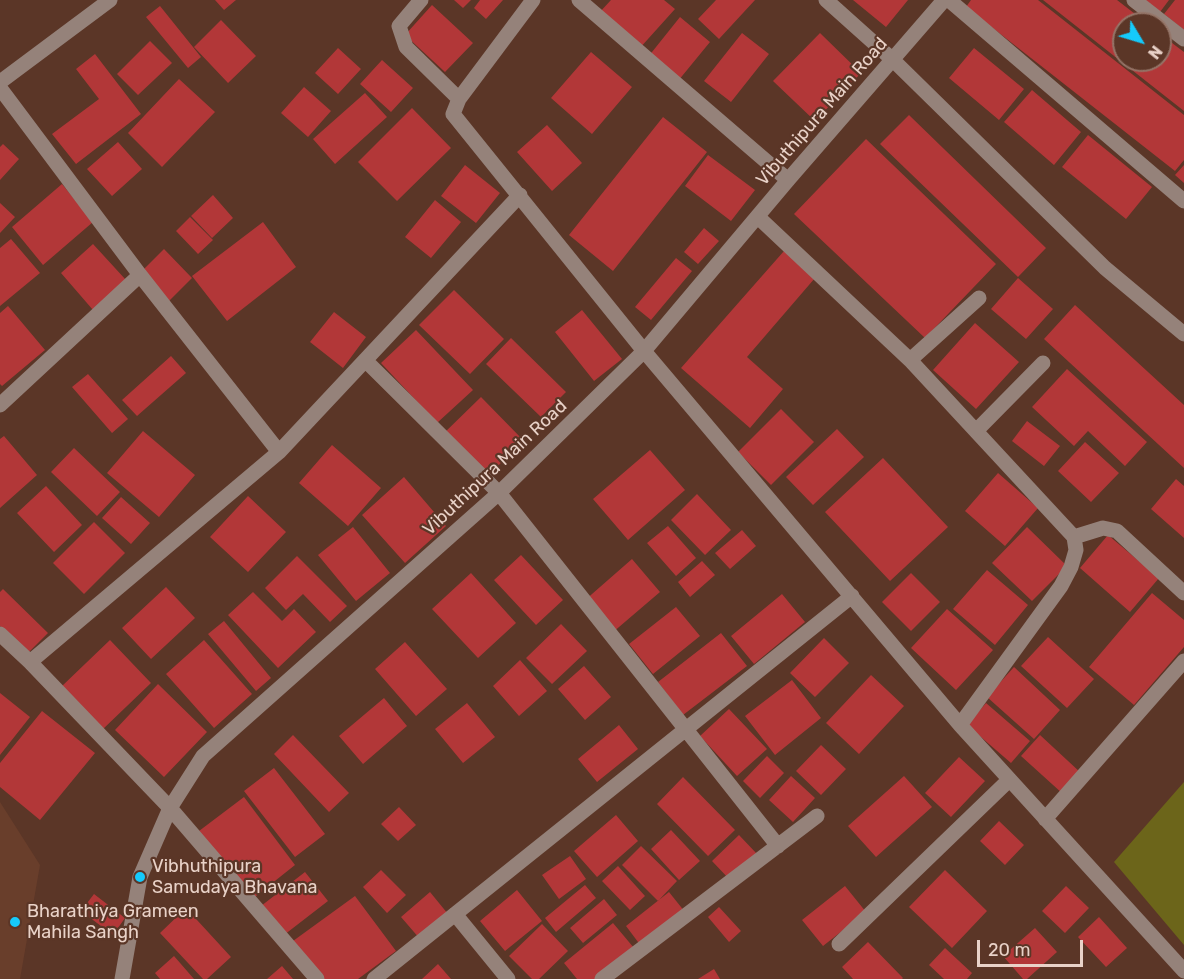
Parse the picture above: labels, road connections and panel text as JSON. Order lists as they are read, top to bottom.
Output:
{
  "streets": {
    "street": ["Vibuthipura Main Road"]
  },
  "places": ["Vibhuthipura Samudaya Bhavana", "Bharathiya Grameen Mahila Sangh"],
  "scale_bar": "20 m",
  "north": "bottom right"
}
